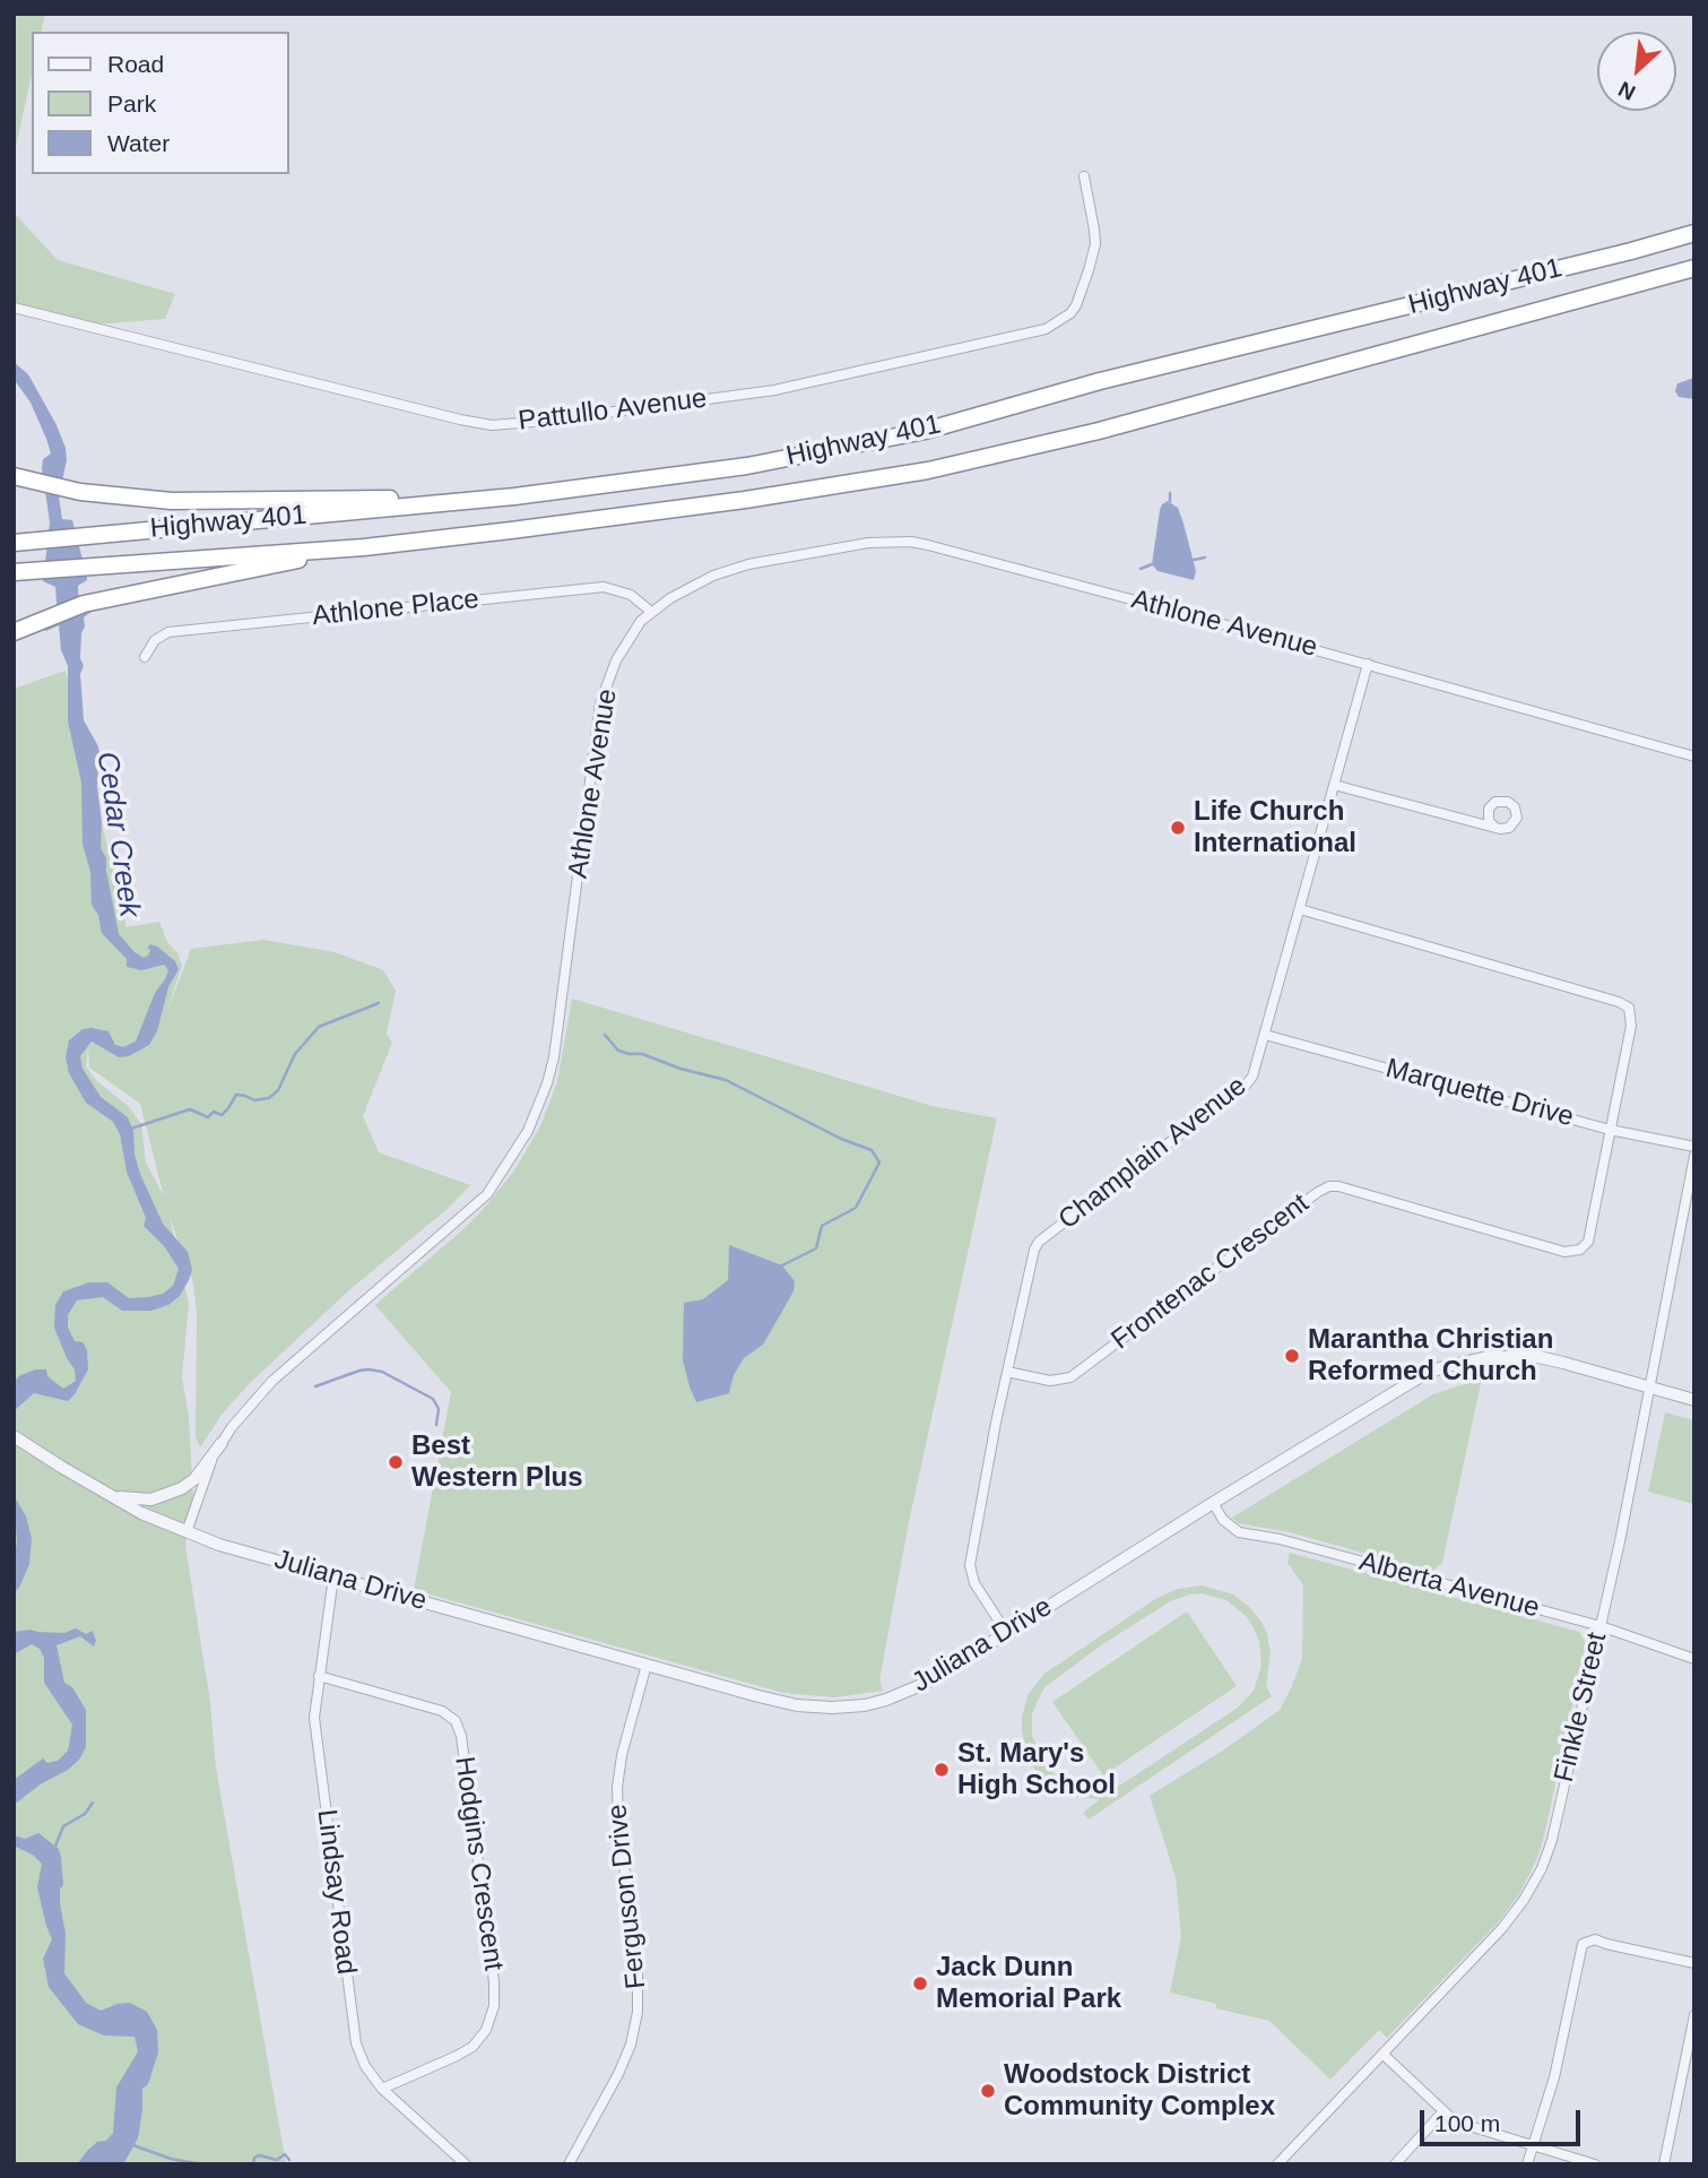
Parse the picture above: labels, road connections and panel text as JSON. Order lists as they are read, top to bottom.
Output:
{
  "streets": {
    "highway": ["Highway 401"],
    "street": [
      "Pattullo Avenue",
      "Athlone Place",
      "Athlone Avenue",
      "Marquette Drive",
      "Champlain Avenue",
      "Frontenac Crescent",
      "Juliana Drive",
      "Alberta Avenue",
      "Finkle Street",
      "Hodgins Crescent",
      "Lindsay Road",
      "Ferguson Drive"
    ]
  },
  "crossings": [
    ["Athlone Place", "Athlone Avenue"],
    ["Athlone Avenue", "Champlain Avenue"],
    ["Athlone Avenue", "Juliana Drive"],
    ["Marquette Drive", "Champlain Avenue"],
    ["Marquette Drive", "Frontenac Crescent"],
    ["Champlain Avenue", "Frontenac Crescent"],
    ["Champlain Avenue", "Juliana Drive"],
    ["Juliana Drive", "Alberta Avenue"],
    ["Juliana Drive", "Finkle Street"],
    ["Juliana Drive", "Lindsay Road"],
    ["Juliana Drive", "Ferguson Drive"],
    ["Alberta Avenue", "Finkle Street"],
    ["Hodgins Crescent", "Lindsay Road"]
  ],
  "water": ["Cedar Creek"],
  "places": [
    "Life Church International",
    "Marantha Christian Reformed Church",
    "Best Western Plus",
    "St. Mary's High School",
    "Jack Dunn Memorial Park",
    "Woodstock District Community Complex"
  ],
  "legend": ["Road", "Park", "Water"],
  "scale_bar": "100 m",
  "north": "bottom left"
}
